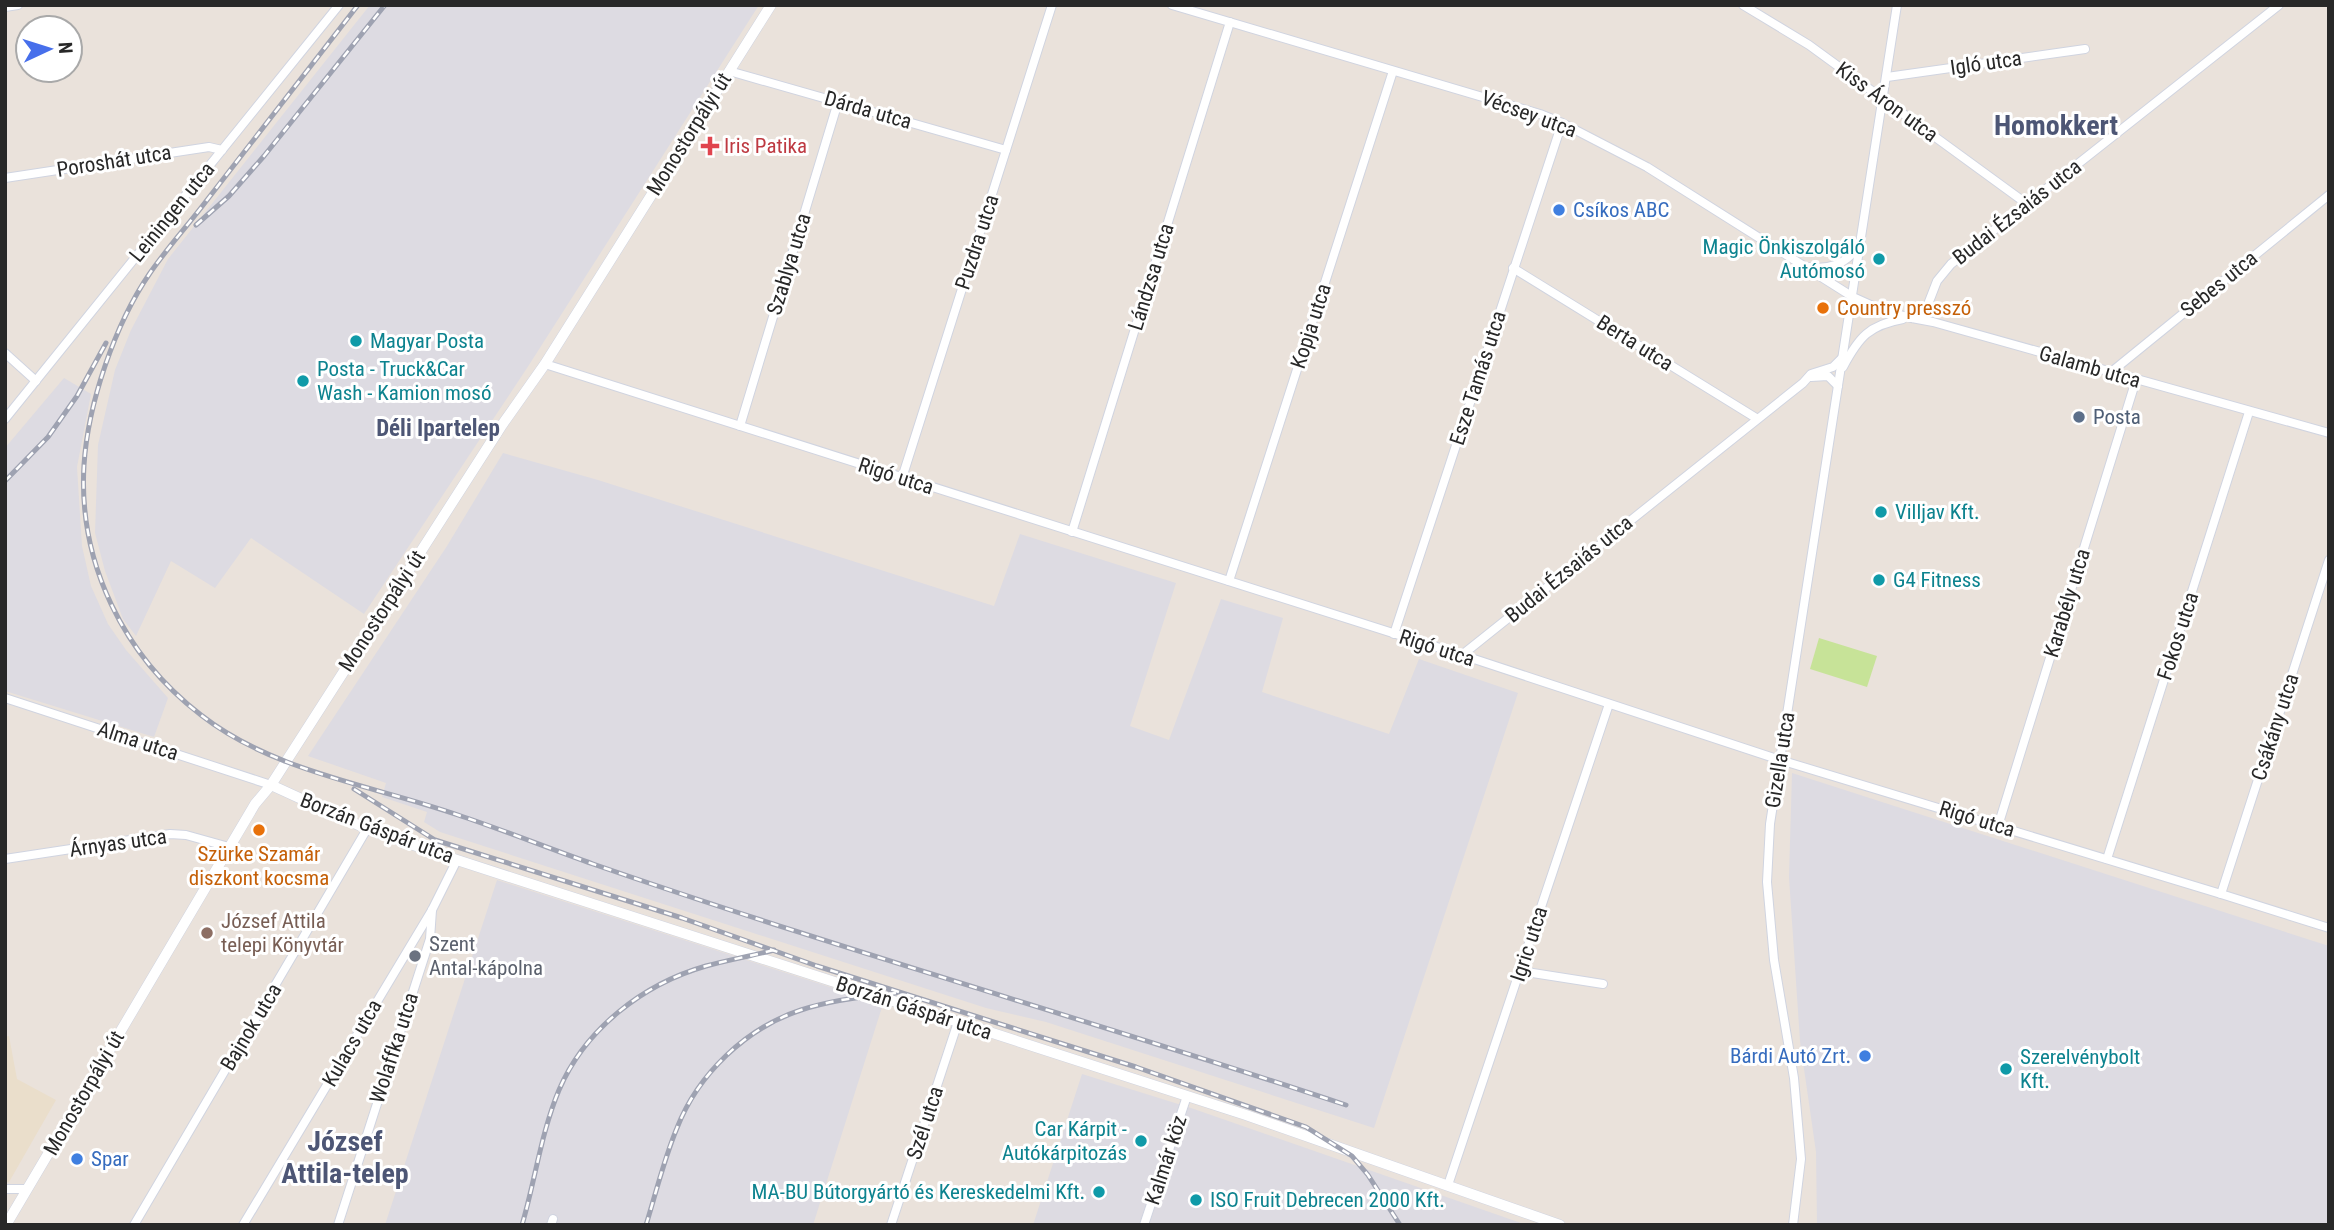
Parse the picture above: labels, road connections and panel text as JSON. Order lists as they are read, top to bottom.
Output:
{
  "streets": {
    "street": [
      "Igló utca",
      "Kiss Áron utca",
      "Dárda utca",
      "Vécsey utca",
      "Monostorpályi út",
      "Poroshát utca",
      "Leiningen utca",
      "Budai Ézsaiás utca",
      "Puzdra utca",
      "Szablya utca",
      "Lándzsa utca",
      "Sebes utca",
      "Kopja utca",
      "Berta utca",
      "Galamb utca",
      "Esze Tamás utca",
      "Rigó utca",
      "Karabély utca",
      "Fokos utca",
      "Csákány utca",
      "Alma utca",
      "Gizella utca",
      "Borzán Gáspár utca",
      "Árnyas utca",
      "Igric utca",
      "Bajnok utca",
      "Kulacs utca",
      "Wolaffka utca",
      "Szél utca",
      "Kalmár köz"
    ]
  },
  "crossings": [
    ["Igló utca", "Gizella utca"],
    ["Kiss Áron utca", "Budai Ézsaiás utca"],
    ["Kiss Áron utca", "Gizella utca"],
    ["Dárda utca", "Monostorpályi út"],
    ["Dárda utca", "Puzdra utca"],
    ["Dárda utca", "Szablya utca"],
    ["Vécsey utca", "Lándzsa utca"],
    ["Vécsey utca", "Kopja utca"],
    ["Vécsey utca", "Galamb utca"],
    ["Vécsey utca", "Esze Tamás utca"],
    ["Vécsey utca", "Gizella utca"],
    ["Monostorpályi út", "Rigó utca"],
    ["Monostorpályi út", "Alma utca"],
    ["Monostorpályi út", "Borzán Gáspár utca"],
    ["Monostorpályi út", "Árnyas utca"],
    ["Poroshát utca", "Leiningen utca"],
    ["Budai Ézsaiás utca", "Berta utca"],
    ["Budai Ézsaiás utca", "Galamb utca"],
    ["Budai Ézsaiás utca", "Rigó utca"],
    ["Budai Ézsaiás utca", "Gizella utca"],
    ["Puzdra utca", "Rigó utca"],
    ["Szablya utca", "Rigó utca"],
    ["Lándzsa utca", "Rigó utca"],
    ["Sebes utca", "Galamb utca"],
    ["Kopja utca", "Rigó utca"],
    ["Berta utca", "Esze Tamás utca"],
    ["Galamb utca", "Karabély utca"],
    ["Galamb utca", "Fokos utca"],
    ["Galamb utca", "Gizella utca"],
    ["Esze Tamás utca", "Rigó utca"],
    ["Rigó utca", "Karabély utca"],
    ["Rigó utca", "Fokos utca"],
    ["Rigó utca", "Csákány utca"],
    ["Rigó utca", "Gizella utca"],
    ["Rigó utca", "Igric utca"],
    ["Alma utca", "Borzán Gáspár utca"],
    ["Borzán Gáspár utca", "Igric utca"],
    ["Borzán Gáspár utca", "Bajnok utca"],
    ["Borzán Gáspár utca", "Kulacs utca"],
    ["Borzán Gáspár utca", "Szél utca"],
    ["Borzán Gáspár utca", "Kalmár köz"],
    ["Kulacs utca", "Wolaffka utca"]
  ],
  "districts": ["Homokkert", "Déli Ipartelep", "József Attila-telep"],
  "places": {
    "health": ["Iris Patika"],
    "other": [
      "Csíkos ABC",
      "Magic Önkiszolgáló Autómosó",
      "Country presszó",
      "Magyar Posta",
      "Posta - Truck&Car Wash - Kamion mosó",
      "Posta",
      "Villjav Kft.",
      "G4 Fitness",
      "Szürke Szamár diszkont kocsma",
      "József Attila telepi Könyvtár",
      "Szent Antal-kápolna",
      "Bárdi Autó Zrt.",
      "Szerelvénybolt Kft.",
      "Car Kárpit - Autókárpitozás",
      "Spar",
      "MA-BU Bútorgyártó és Kereskedelmi Kft.",
      "ISO Fruit Debrecen 2000 Kft."
    ]
  },
  "north": "right"
}
